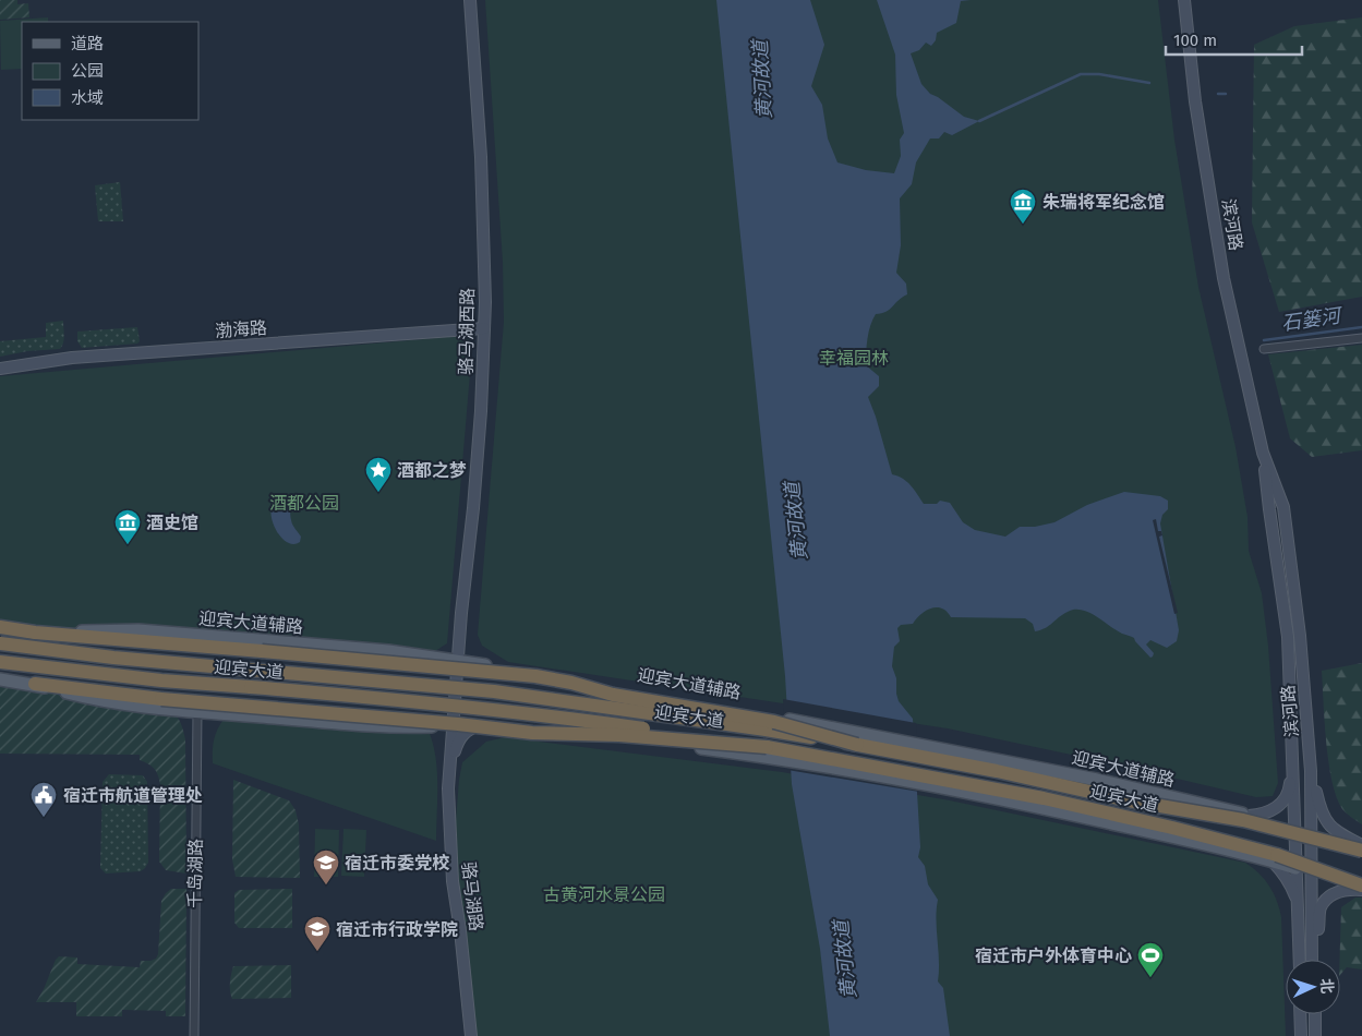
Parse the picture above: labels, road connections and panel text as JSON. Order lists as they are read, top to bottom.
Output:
{
  "streets": {
    "highway": ["迎宾大道"],
    "main road": [
      "滨河路",
      "渤海路",
      "骆马湖西路",
      "迎宾大道辅路",
      "骆马湖路"
    ],
    "street": ["千岛湖路"]
  },
  "crossings": [
    ["滨河路", "迎宾大道辅路"],
    ["渤海路", "骆马湖西路"],
    ["骆马湖西路", "迎宾大道辅路"],
    ["骆马湖西路", "骆马湖路"],
    ["迎宾大道辅路", "骆马湖路"]
  ],
  "water": ["黄河故道", "石篓河"],
  "parks": ["幸福园林", "酒都公园", "古黄河水景公园"],
  "places": {
    "museum": ["朱瑞将军纪念馆", "酒史馆"],
    "place": ["酒都之梦"],
    "public building": ["宿迁市航道管理处"],
    "school or university": ["宿迁市委党校", "宿迁市行政学院"],
    "sports": ["宿迁市户外体育中心"]
  },
  "legend": ["道路", "公园", "水域"],
  "scale_bar": "100 m",
  "north": "right"
}
